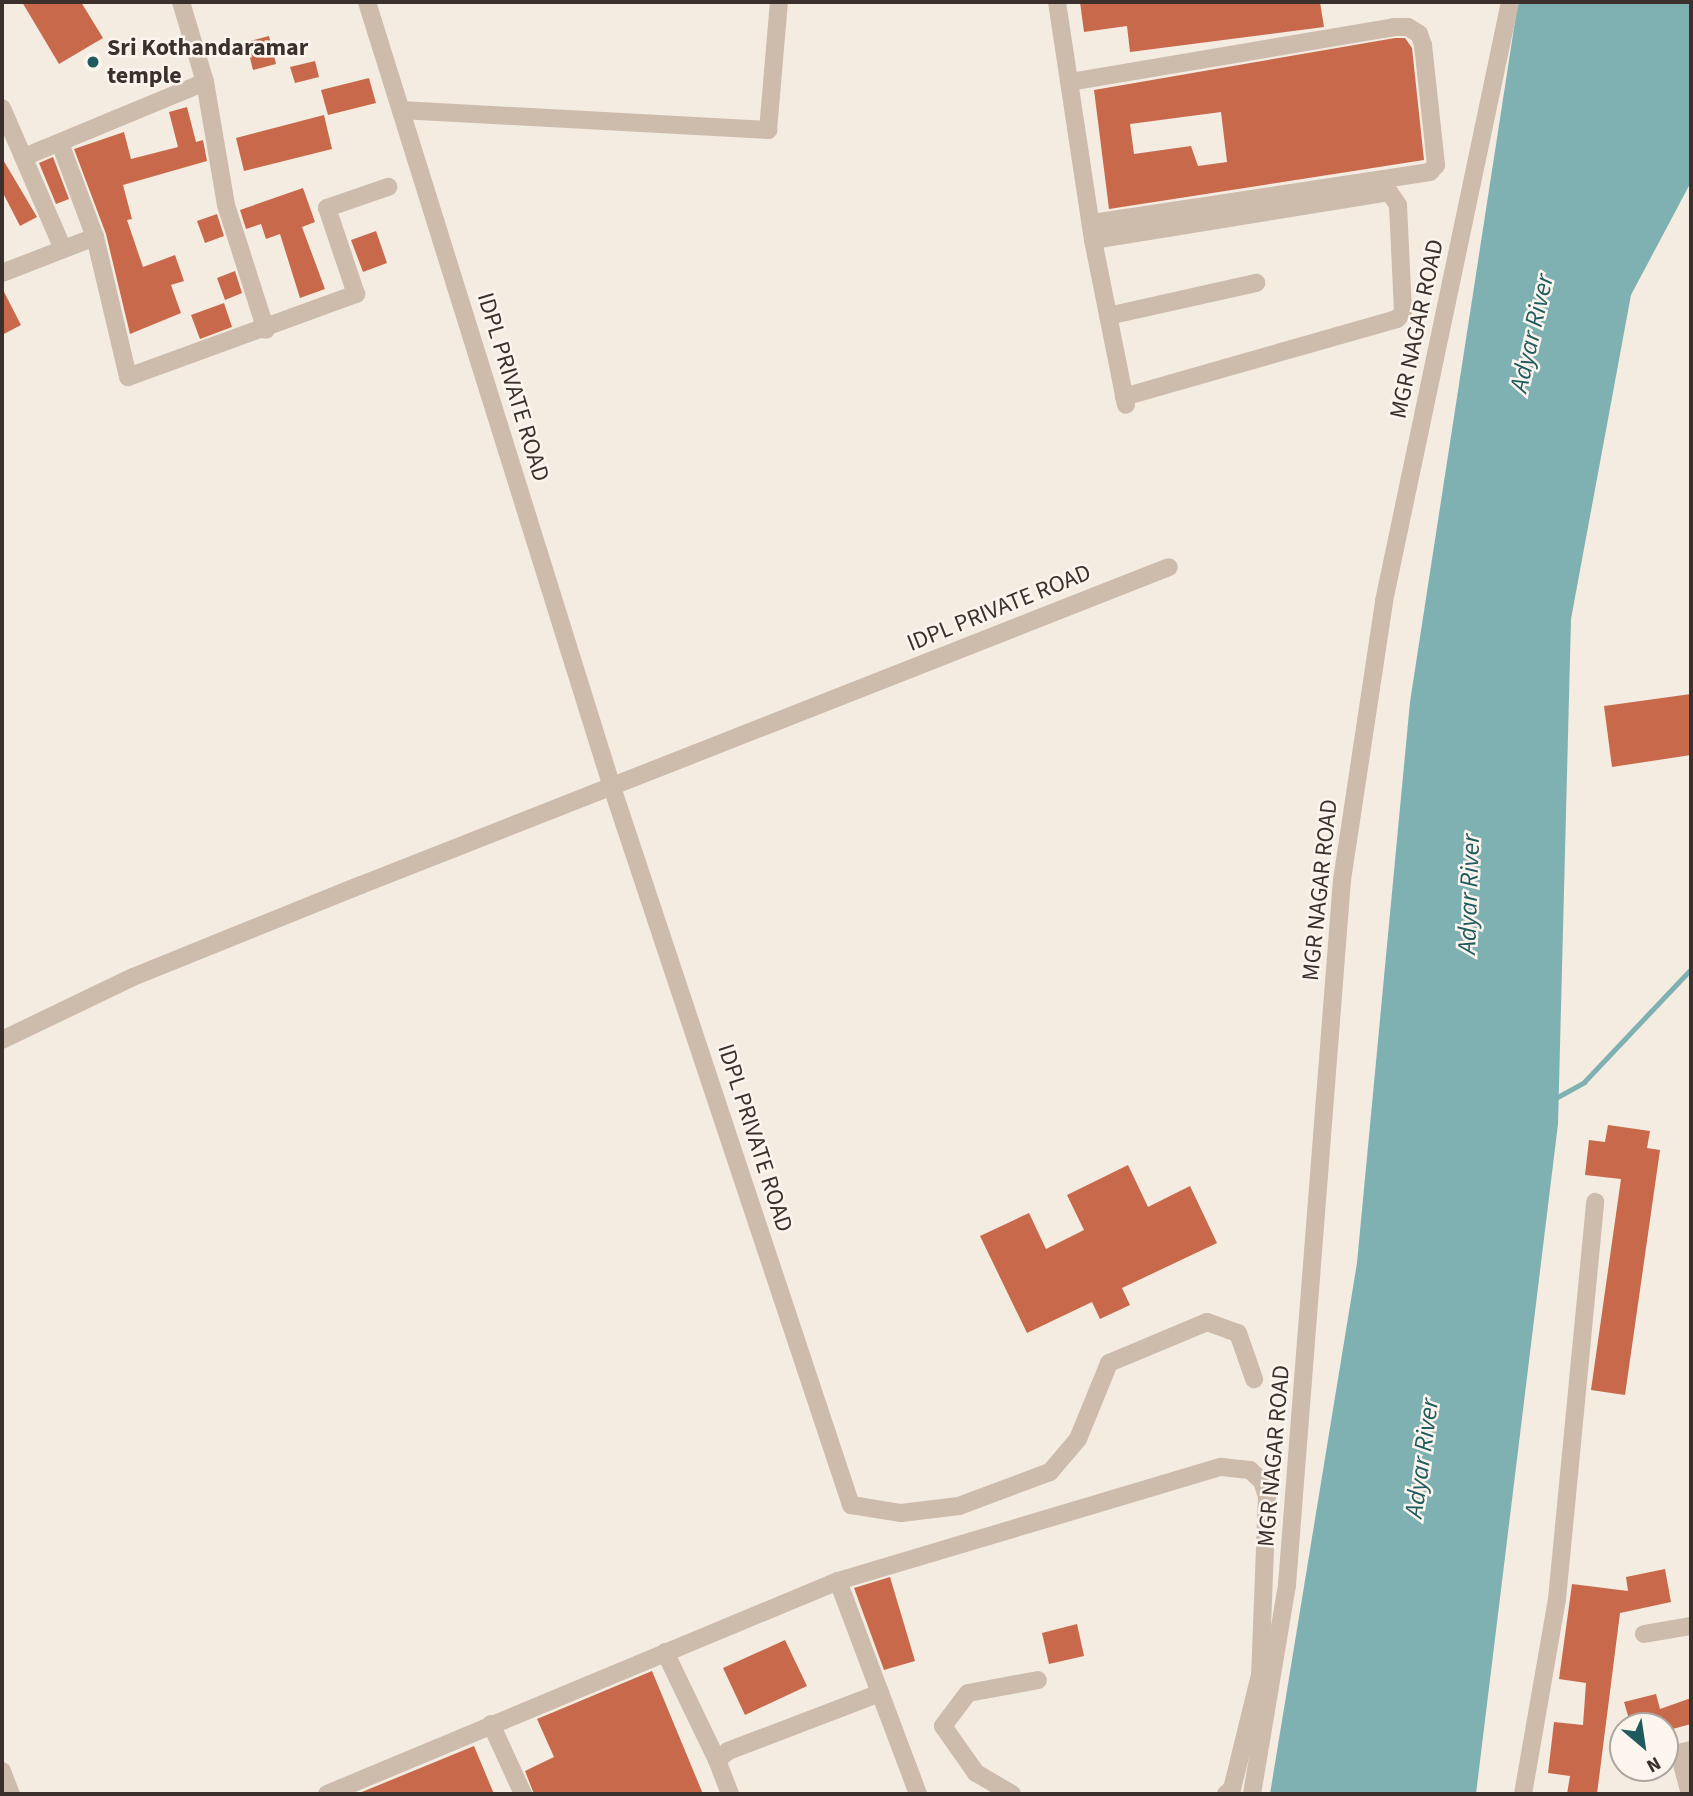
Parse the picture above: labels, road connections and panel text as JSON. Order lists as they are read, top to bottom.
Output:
{
  "streets": {
    "street": ["MGR NAGAR ROAD", "IDPL PRIVATE ROAD"]
  },
  "water": ["Adyar River"],
  "places": ["Sri Kothandaramar temple"],
  "north": "bottom right"
}
